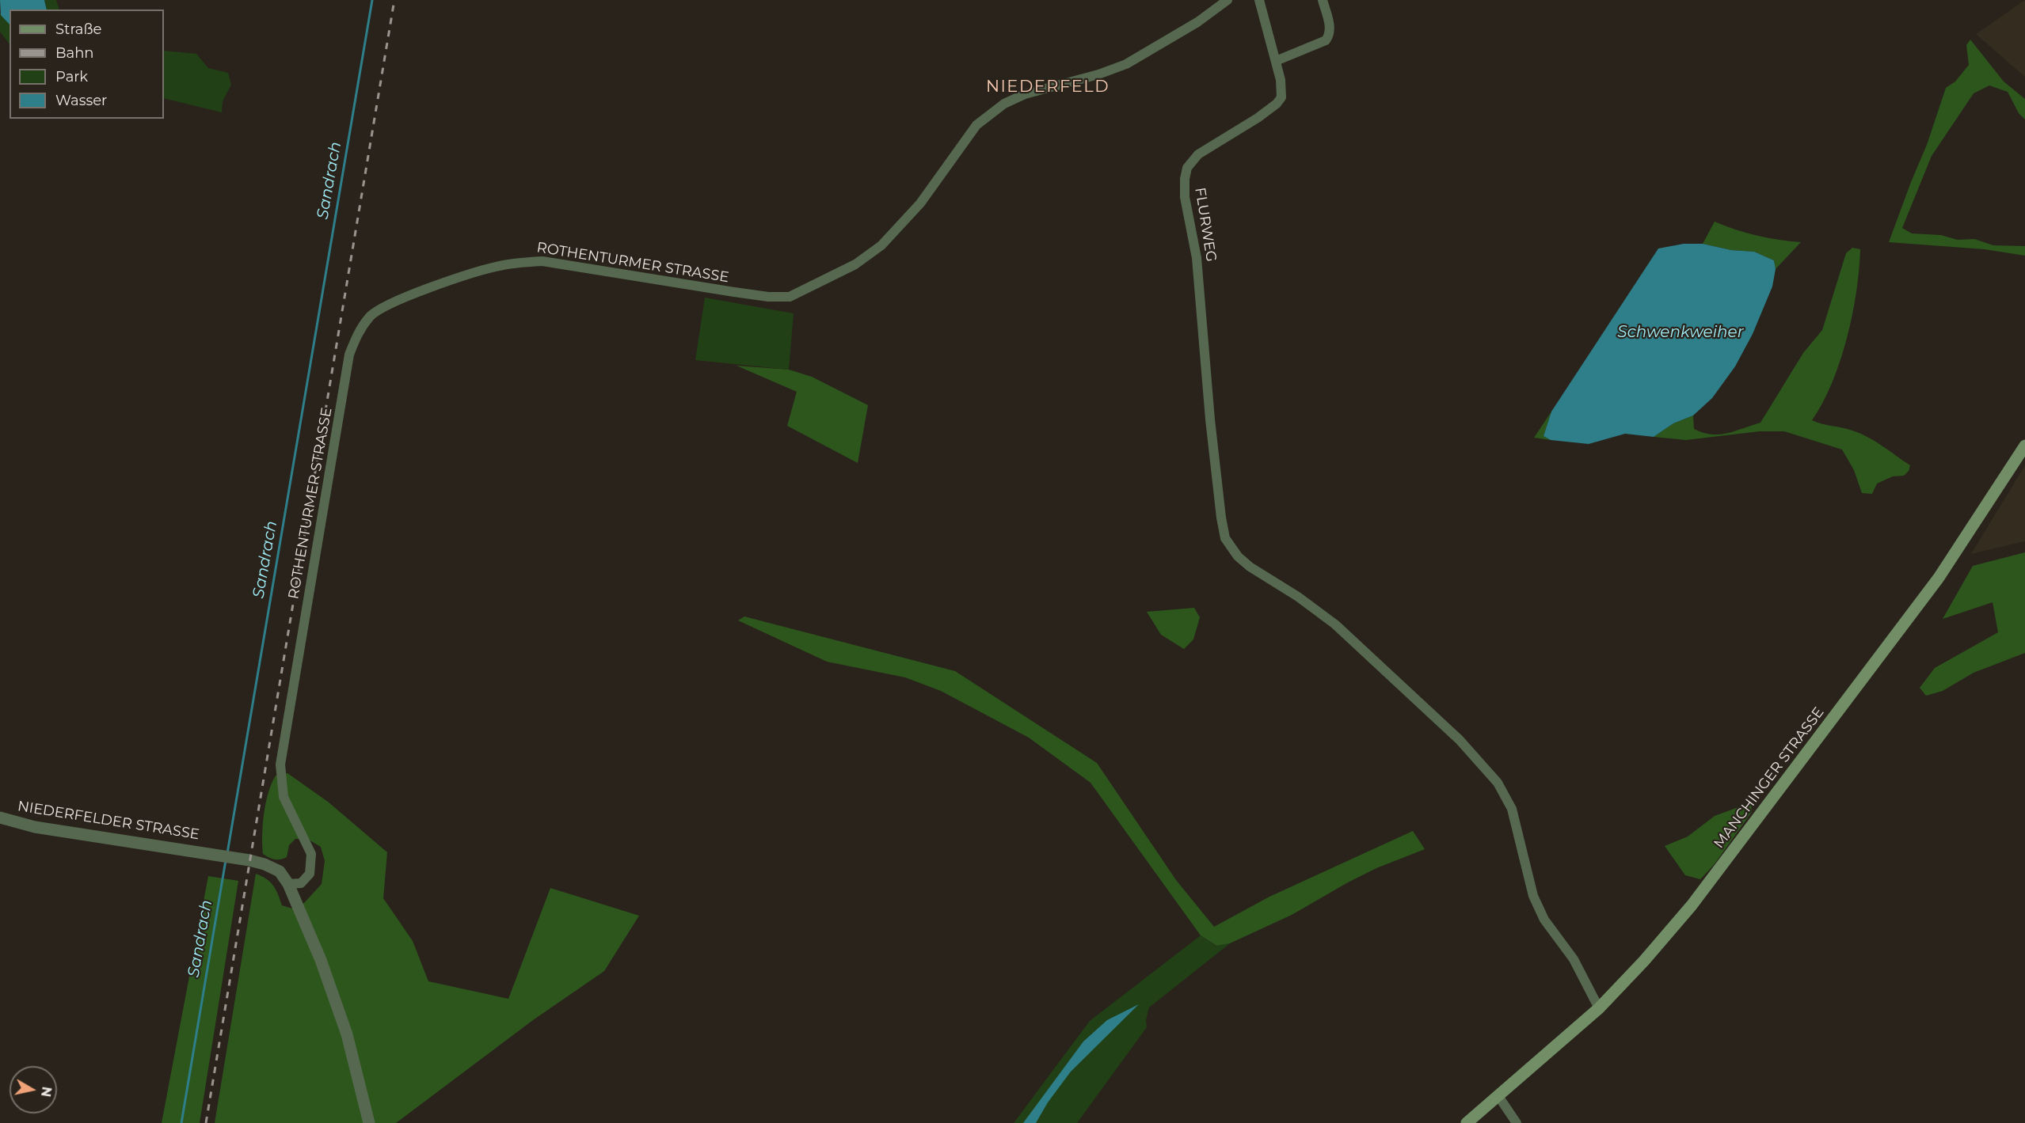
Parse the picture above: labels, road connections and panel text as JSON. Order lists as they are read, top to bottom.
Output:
{
  "streets": {
    "main road": ["MANCHINGER STRASSE"],
    "street": ["FLURWEG", "ROTHENTURMER STRASSE", "NIEDERFELDER STRASSE"]
  },
  "crossings": [
    ["FLURWEG", "MANCHINGER STRASSE"],
    ["ROTHENTURMER STRASSE", "NIEDERFELDER STRASSE"]
  ],
  "districts": ["NIEDERFELD"],
  "water": ["Sandrach", "Schwenkweiher"],
  "legend": [
    "Straße",
    "Bahn",
    "Park",
    "Wasser"
  ],
  "north": "right"
}
